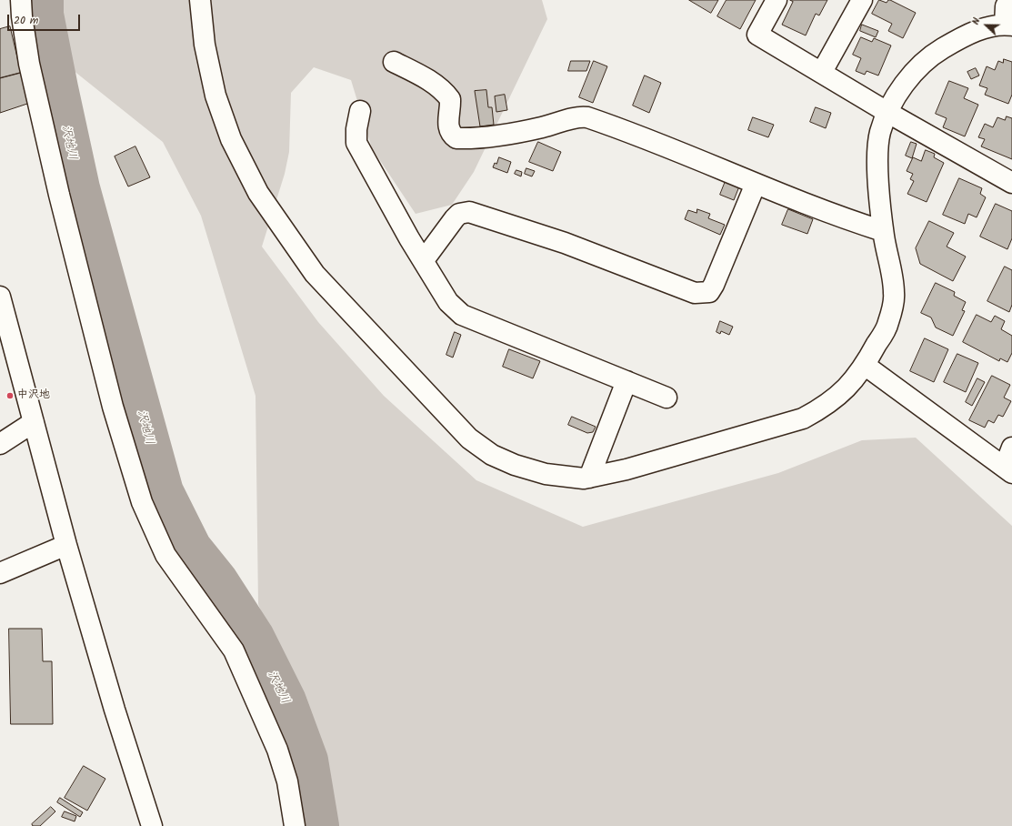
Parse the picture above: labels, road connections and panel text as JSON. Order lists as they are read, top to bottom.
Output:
{
  "water": ["沢地川"],
  "places": ["中沢地"],
  "scale_bar": "20 m",
  "north": "left"
}
